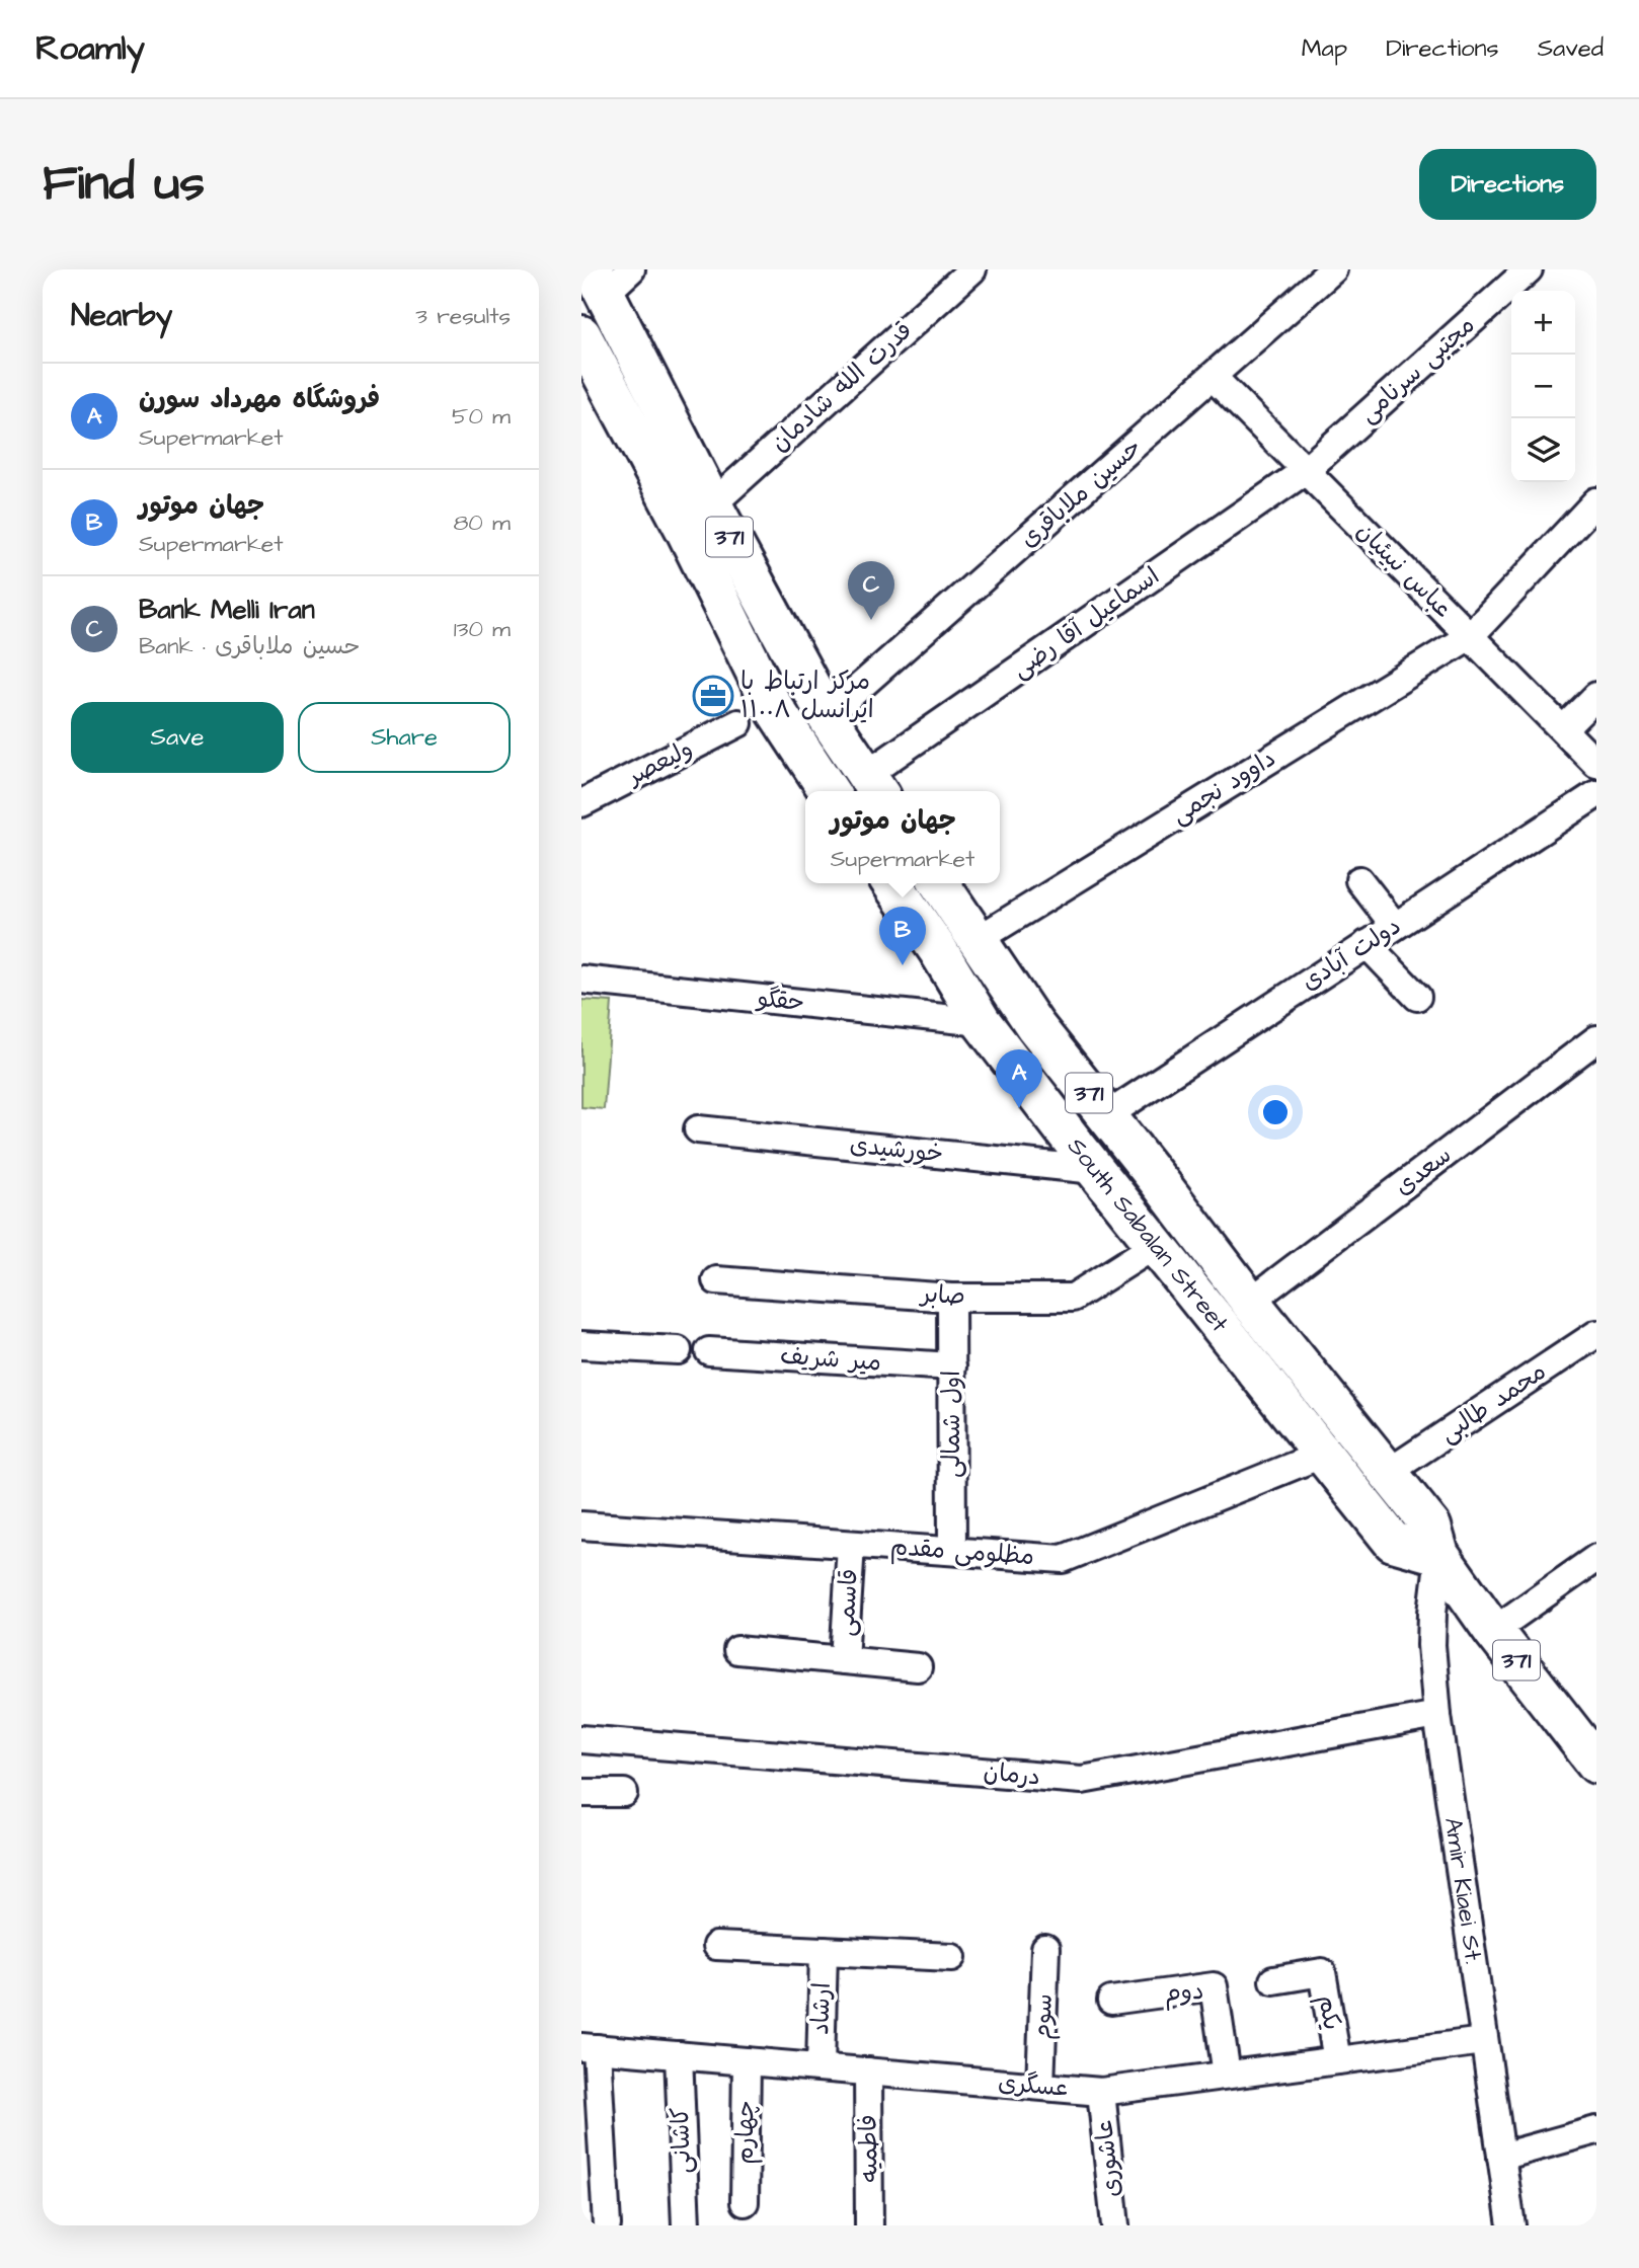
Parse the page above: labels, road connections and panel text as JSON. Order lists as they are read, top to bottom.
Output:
{
  "streets": {
    "main road": ["371", "South Sabalan Street"],
    "street": [
      "مجتبی سرنامی",
      "قدرت الله شادمان",
      "حسین ملاباقری",
      "عباس نبیئیان",
      "اسماعیل آقا رضی",
      "ولیعصر",
      "داوود نجمی",
      "دولت آبادی",
      "حقگو",
      "خورشیدی",
      "سعدی",
      "صابر",
      "میر شریف",
      "محمد طالبی",
      "اول شمالی",
      "مظلومی مقدم",
      "قاسمی",
      "درمان",
      "Amir Kiaei St.",
      "دوم",
      "ارشاد",
      "یکم",
      "سوم",
      "عسگری",
      "چهارم",
      "کاشانی",
      "فاطمیه",
      "عاشوری"
    ]
  },
  "crossings": [
    ["مجتبی سرنامی", "عباس نبیئیان"],
    ["مجتبی سرنامی", "اسماعیل آقا رضی"],
    ["قدرت الله شادمان", "371"],
    ["حسین ملاباقری", "371"],
    ["حسین ملاباقری", "عباس نبیئیان"],
    ["371", "اسماعیل آقا رضی"],
    ["عباس نبیئیان", "اسماعیل آقا رضی"],
    ["عباس نبیئیان", "داوود نجمی"],
    ["داوود نجمی", "South Sabalan Street"],
    ["دولت آبادی", "South Sabalan Street"],
    ["حقگو", "South Sabalan Street"],
    ["خورشیدی", "South Sabalan Street"],
    ["سعدی", "South Sabalan Street"],
    ["South Sabalan Street", "صابر"],
    ["South Sabalan Street", "محمد طالبی"],
    ["South Sabalan Street", "مظلومی مقدم"],
    ["South Sabalan Street", "Amir Kiaei St."],
    ["صابر", "اول شمالی"],
    ["میر شریف", "اول شمالی"],
    ["اول شمالی", "مظلومی مقدم"],
    ["مظلومی مقدم", "قاسمی"],
    ["درمان", "Amir Kiaei St."],
    ["Amir Kiaei St.", "عسگری"],
    ["دوم", "عسگری"],
    ["ارشاد", "عسگری"],
    ["یکم", "عسگری"],
    ["سوم", "عسگری"],
    ["عسگری", "چهارم"],
    ["عسگری", "کاشانی"],
    ["عسگری", "فاطمیه"],
    ["عسگری", "عاشوری"]
  ],
  "places": {
    "office": ["مرکز ارتباط با ایرانسل ۱۱۰۰۸"]
  },
  "page": {
    "header": "Roamly",
    "nav": ["Map", "Directions", "Saved"],
    "buttons": [
      "Directions",
      ["Save", "Share"]
    ],
    "title": "Find us",
    "heading": ["Nearby", "3 results"],
    "map_buttons": ["+", "−"],
    "list": [
      {
        "mark": "A",
        "name": "فروشگاه مهرداد سورن",
        "note": "Supermarket",
        "value": "50 m"
      },
      {
        "mark": "B",
        "name": "جهان موتور",
        "note": "Supermarket",
        "value": "80 m"
      },
      {
        "mark": "C",
        "name": "Bank Melli Iran",
        "note": "Bank · حسین ملاباقری",
        "value": "130 m"
      }
    ],
    "pins": ["C", "B", "A"],
    "popup": ["جهان موتور", "Supermarket"]
  }
}
